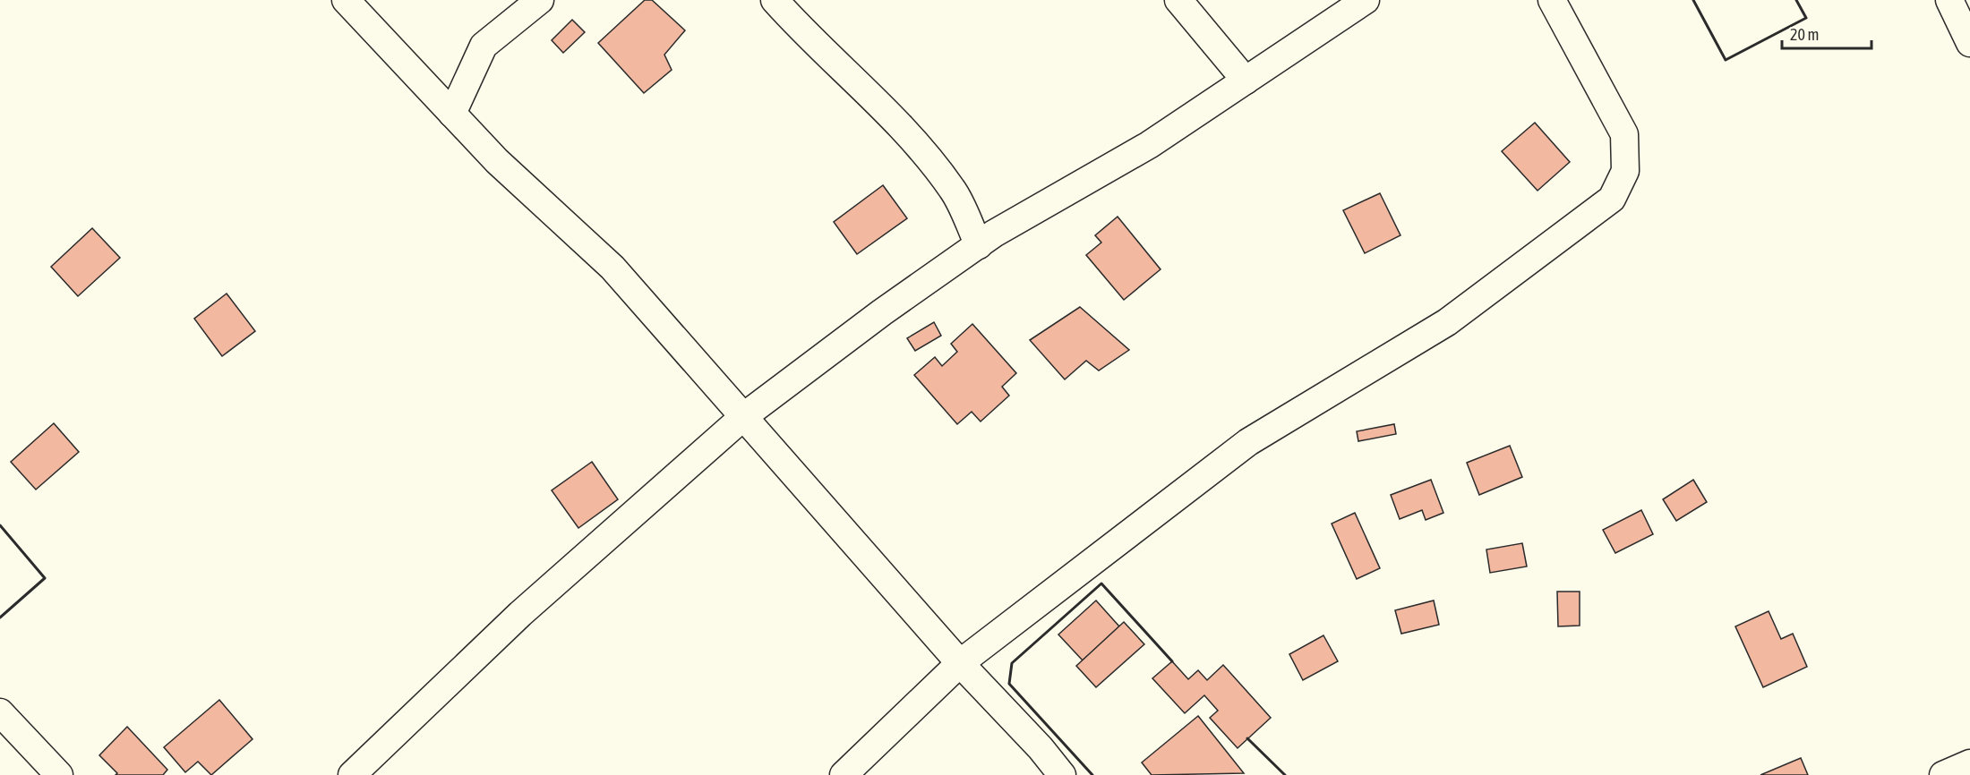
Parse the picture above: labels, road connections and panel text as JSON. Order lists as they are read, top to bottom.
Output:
{
  "scale_bar": "20 m"
}
